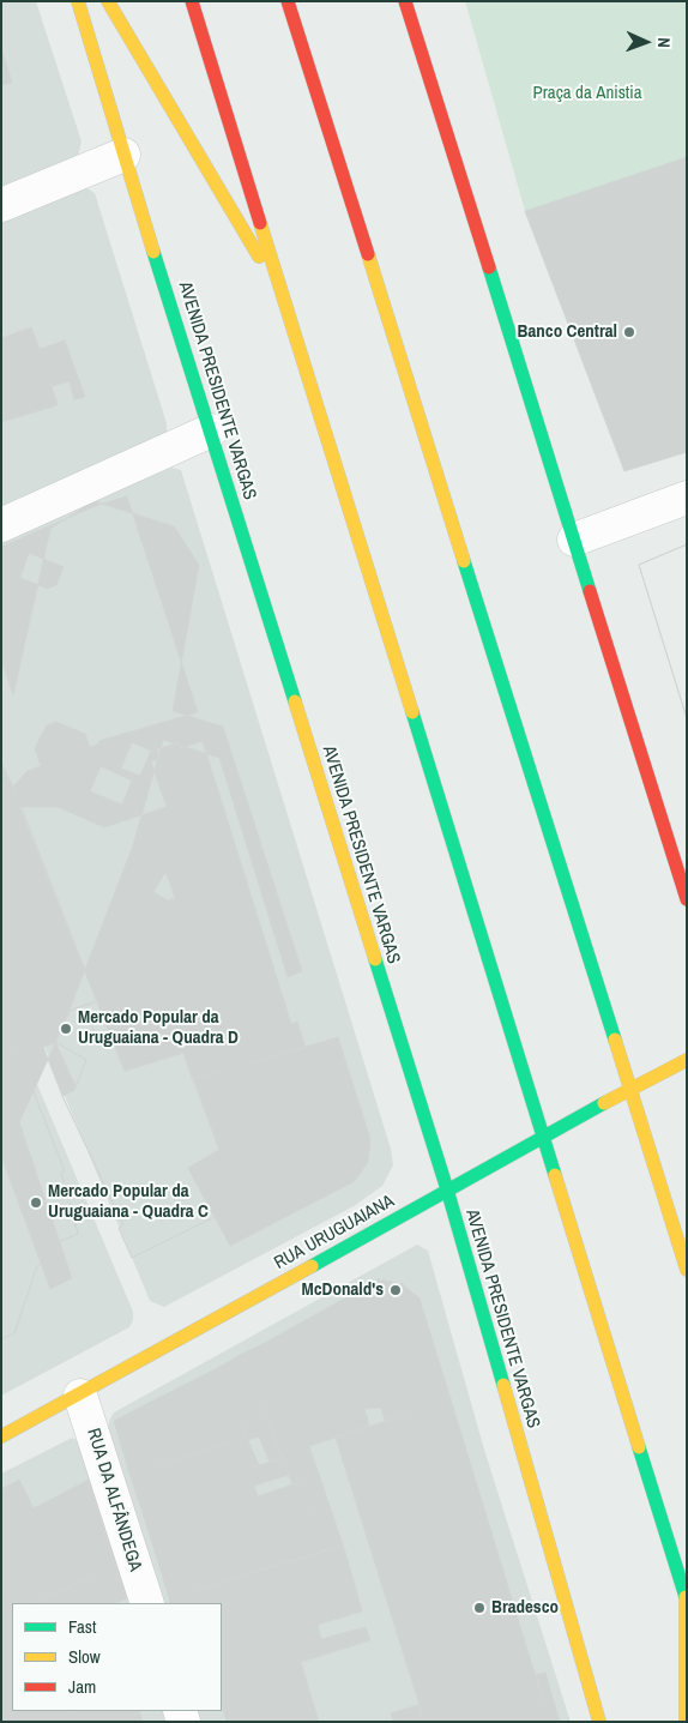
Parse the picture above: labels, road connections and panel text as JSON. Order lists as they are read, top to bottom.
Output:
{
  "streets": {
    "main road": ["AVENIDA PRESIDENTE VARGAS", "RUA URUGUAIANA"],
    "street": ["RUA DA ALFÂNDEGA"]
  },
  "crossings": [
    ["AVENIDA PRESIDENTE VARGAS", "RUA URUGUAIANA"],
    ["RUA URUGUAIANA", "RUA DA ALFÂNDEGA"]
  ],
  "parks": ["Praça da Anistia"],
  "places": [
    "Banco Central",
    "Mercado Popular da Uruguaiana - Quadra D",
    "Mercado Popular da Uruguaiana - Quadra C",
    "McDonald's",
    "Bradesco"
  ],
  "legend": ["Fast", "Slow", "Jam"],
  "north": "right"
}
